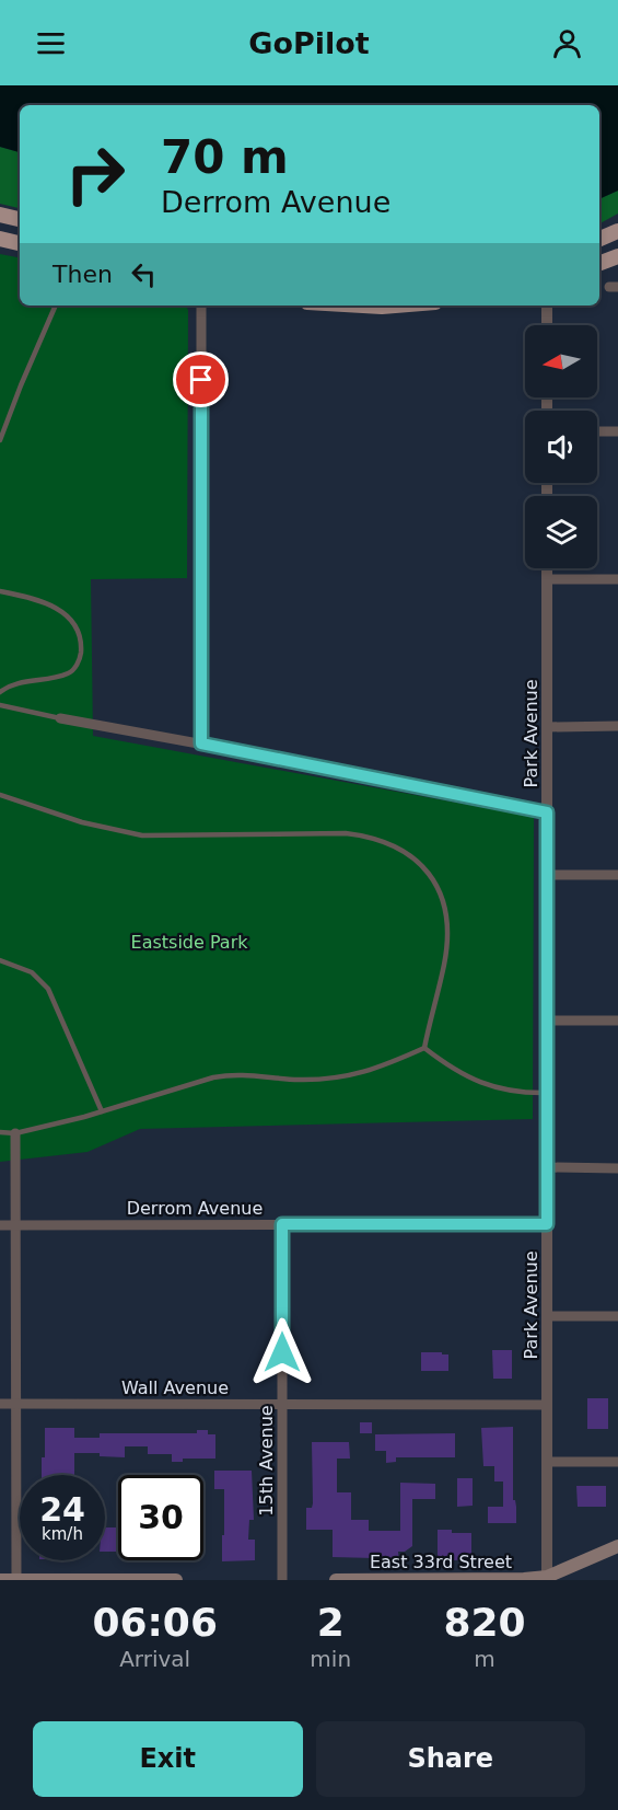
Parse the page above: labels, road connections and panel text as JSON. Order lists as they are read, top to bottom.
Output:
{
  "streets": {
    "main road": ["East 33rd Street"],
    "street": [
      "Park Avenue",
      "Derrom Avenue",
      "Wall Avenue",
      "15th Avenue"
    ]
  },
  "crossings": [
    ["Park Avenue", "Derrom Avenue"],
    ["Park Avenue", "Wall Avenue"],
    ["Park Avenue", "East 33rd Street"],
    ["Derrom Avenue", "15th Avenue"],
    ["Wall Avenue", "15th Avenue"]
  ],
  "parks": ["Eastside Park"],
  "north": "left",
  "page": {
    "header": "GoPilot",
    "turn": ["70 m", "Derrom Avenue"],
    "then": "Then",
    "speed": "24 km/h",
    "limit": "30",
    "eta": [
      "06:06",
      "Arrival",
      "2",
      "min",
      "820",
      "m"
    ],
    "buttons": ["Exit", "Share"]
  }
}
